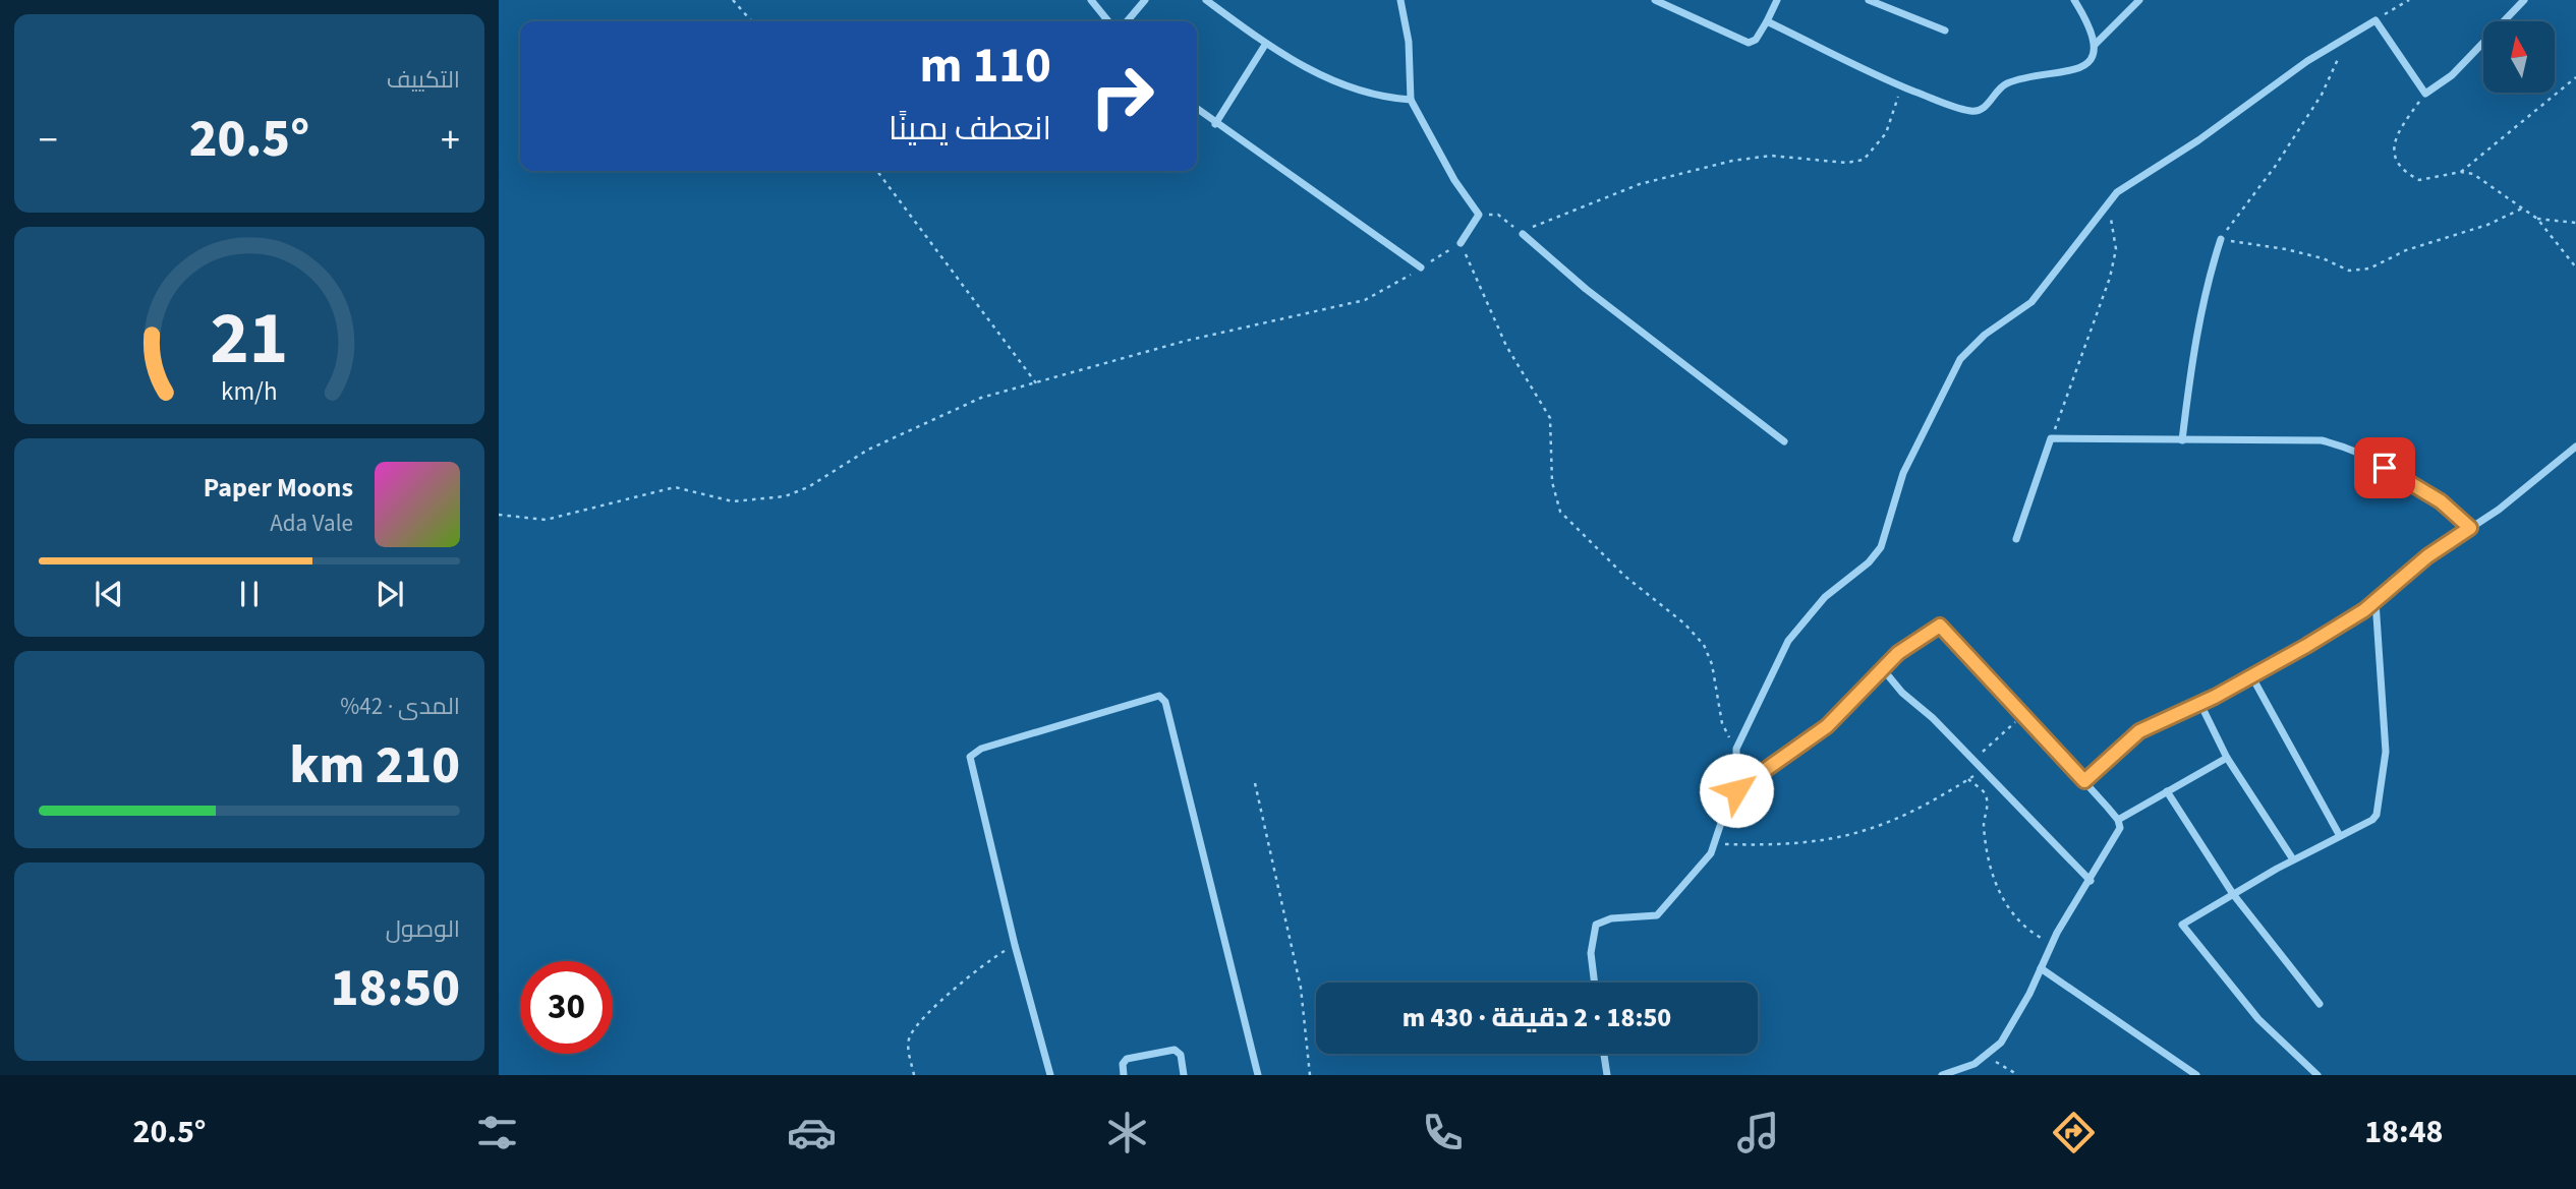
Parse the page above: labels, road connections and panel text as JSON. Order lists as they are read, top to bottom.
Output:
{
  "north": "top",
  "page": {
    "tile": [
      "التكييف",
      ["المدى · 42%", "210 km"],
      ["الوصول", "18:50"]
    ],
    "turn": ["110 m", "انعطف يمينًا"],
    "heat": ["−", "20.5°", "+"],
    "song": ["Paper Moons", "Ada Vale"],
    "limit": "30",
    "trip": "18:50 · 2 دقيقة · 430 m",
    "tabs": ["18:48", "20.5°"],
    "gauge": ["21", "km/h"]
  }
}
